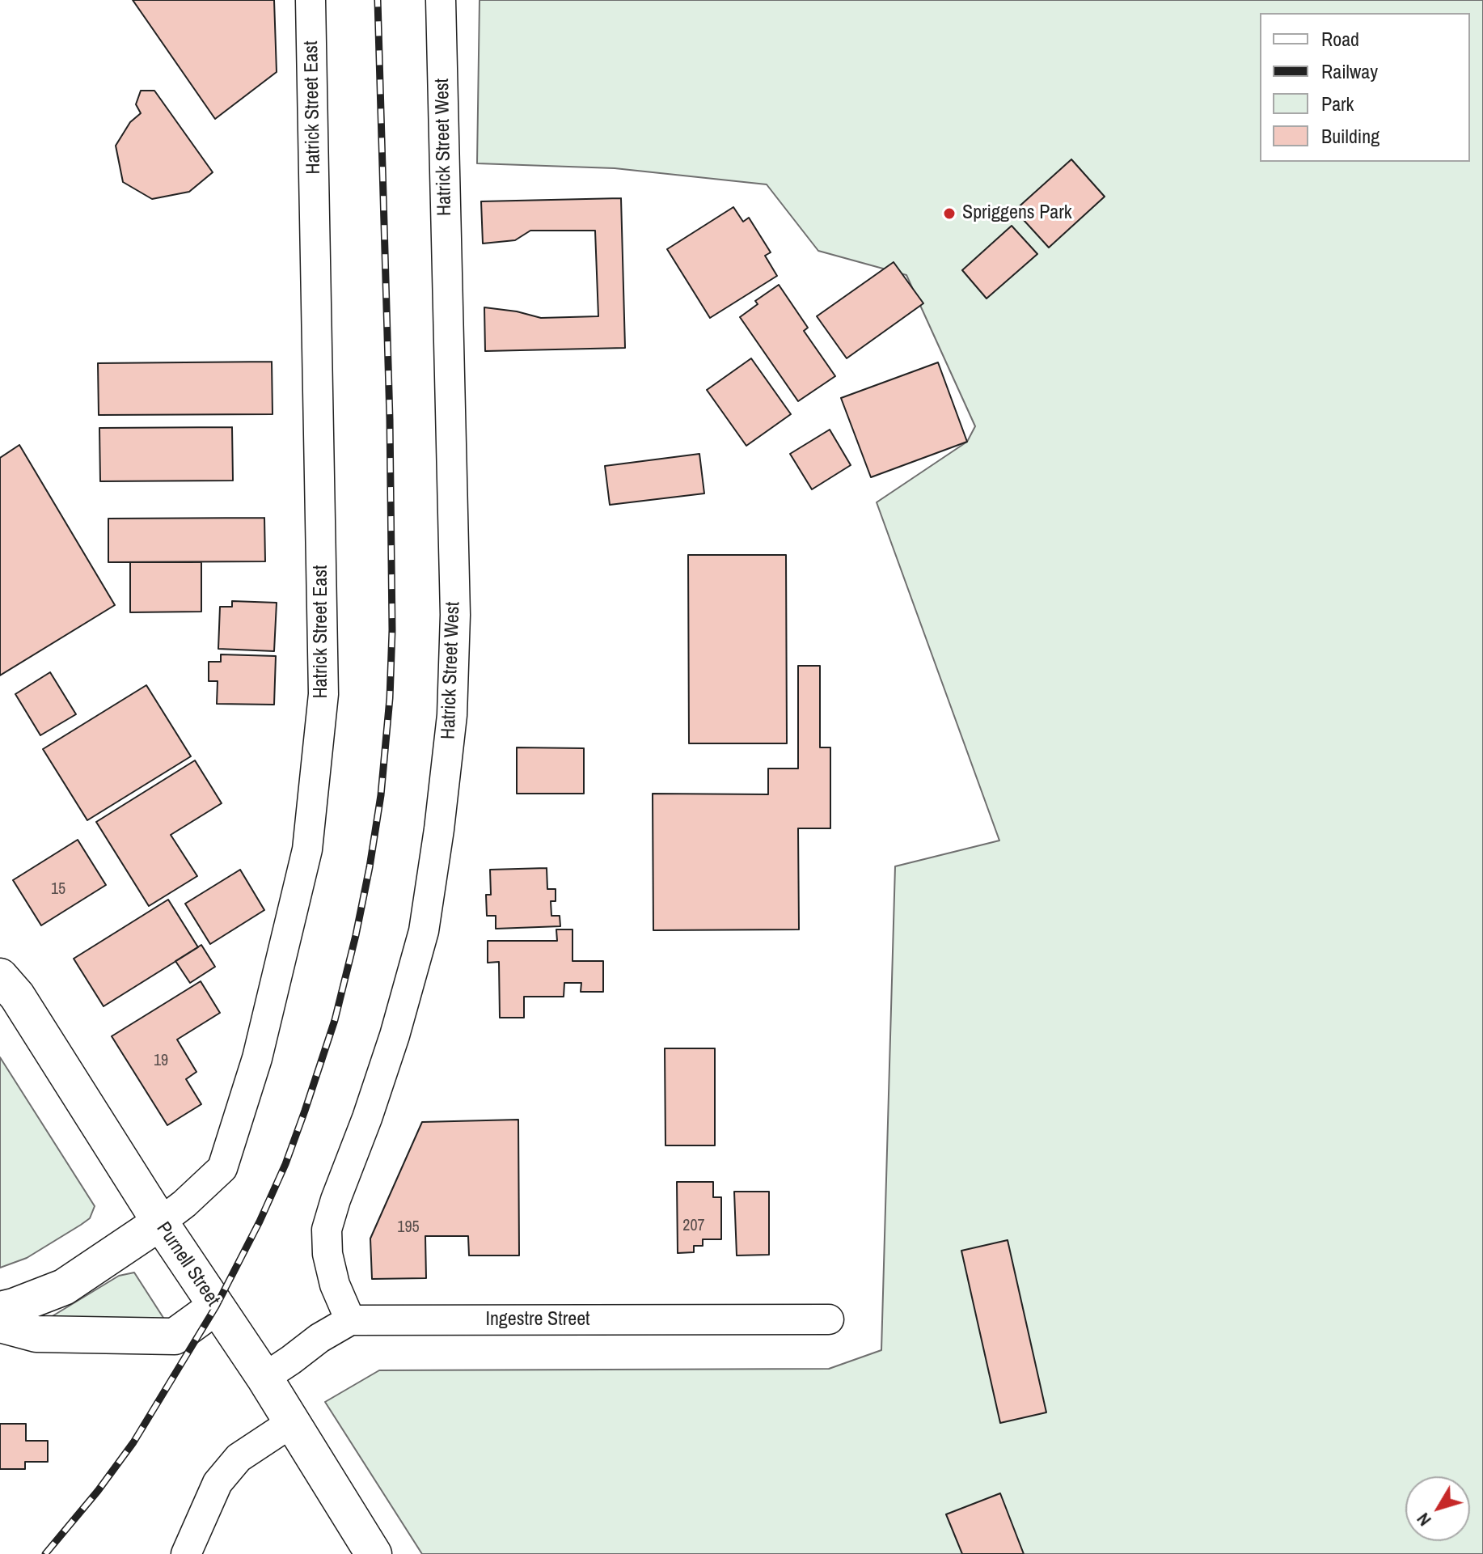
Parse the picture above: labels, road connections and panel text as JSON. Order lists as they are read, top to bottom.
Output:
{
  "streets": {
    "main road": ["Purnell Street"],
    "street": ["Hatrick Street East", "Hatrick Street West", "Ingestre Street"]
  },
  "crossings": [
    ["Hatrick Street East", "Purnell Street"],
    ["Hatrick Street West", "Ingestre Street"],
    ["Purnell Street", "Ingestre Street"]
  ],
  "places": ["Spriggens Park"],
  "house_numbers": [
    "15",
    "19",
    "207",
    "195"
  ],
  "legend": [
    "Road",
    "Railway",
    "Park",
    "Building"
  ],
  "north": "bottom left"
}
